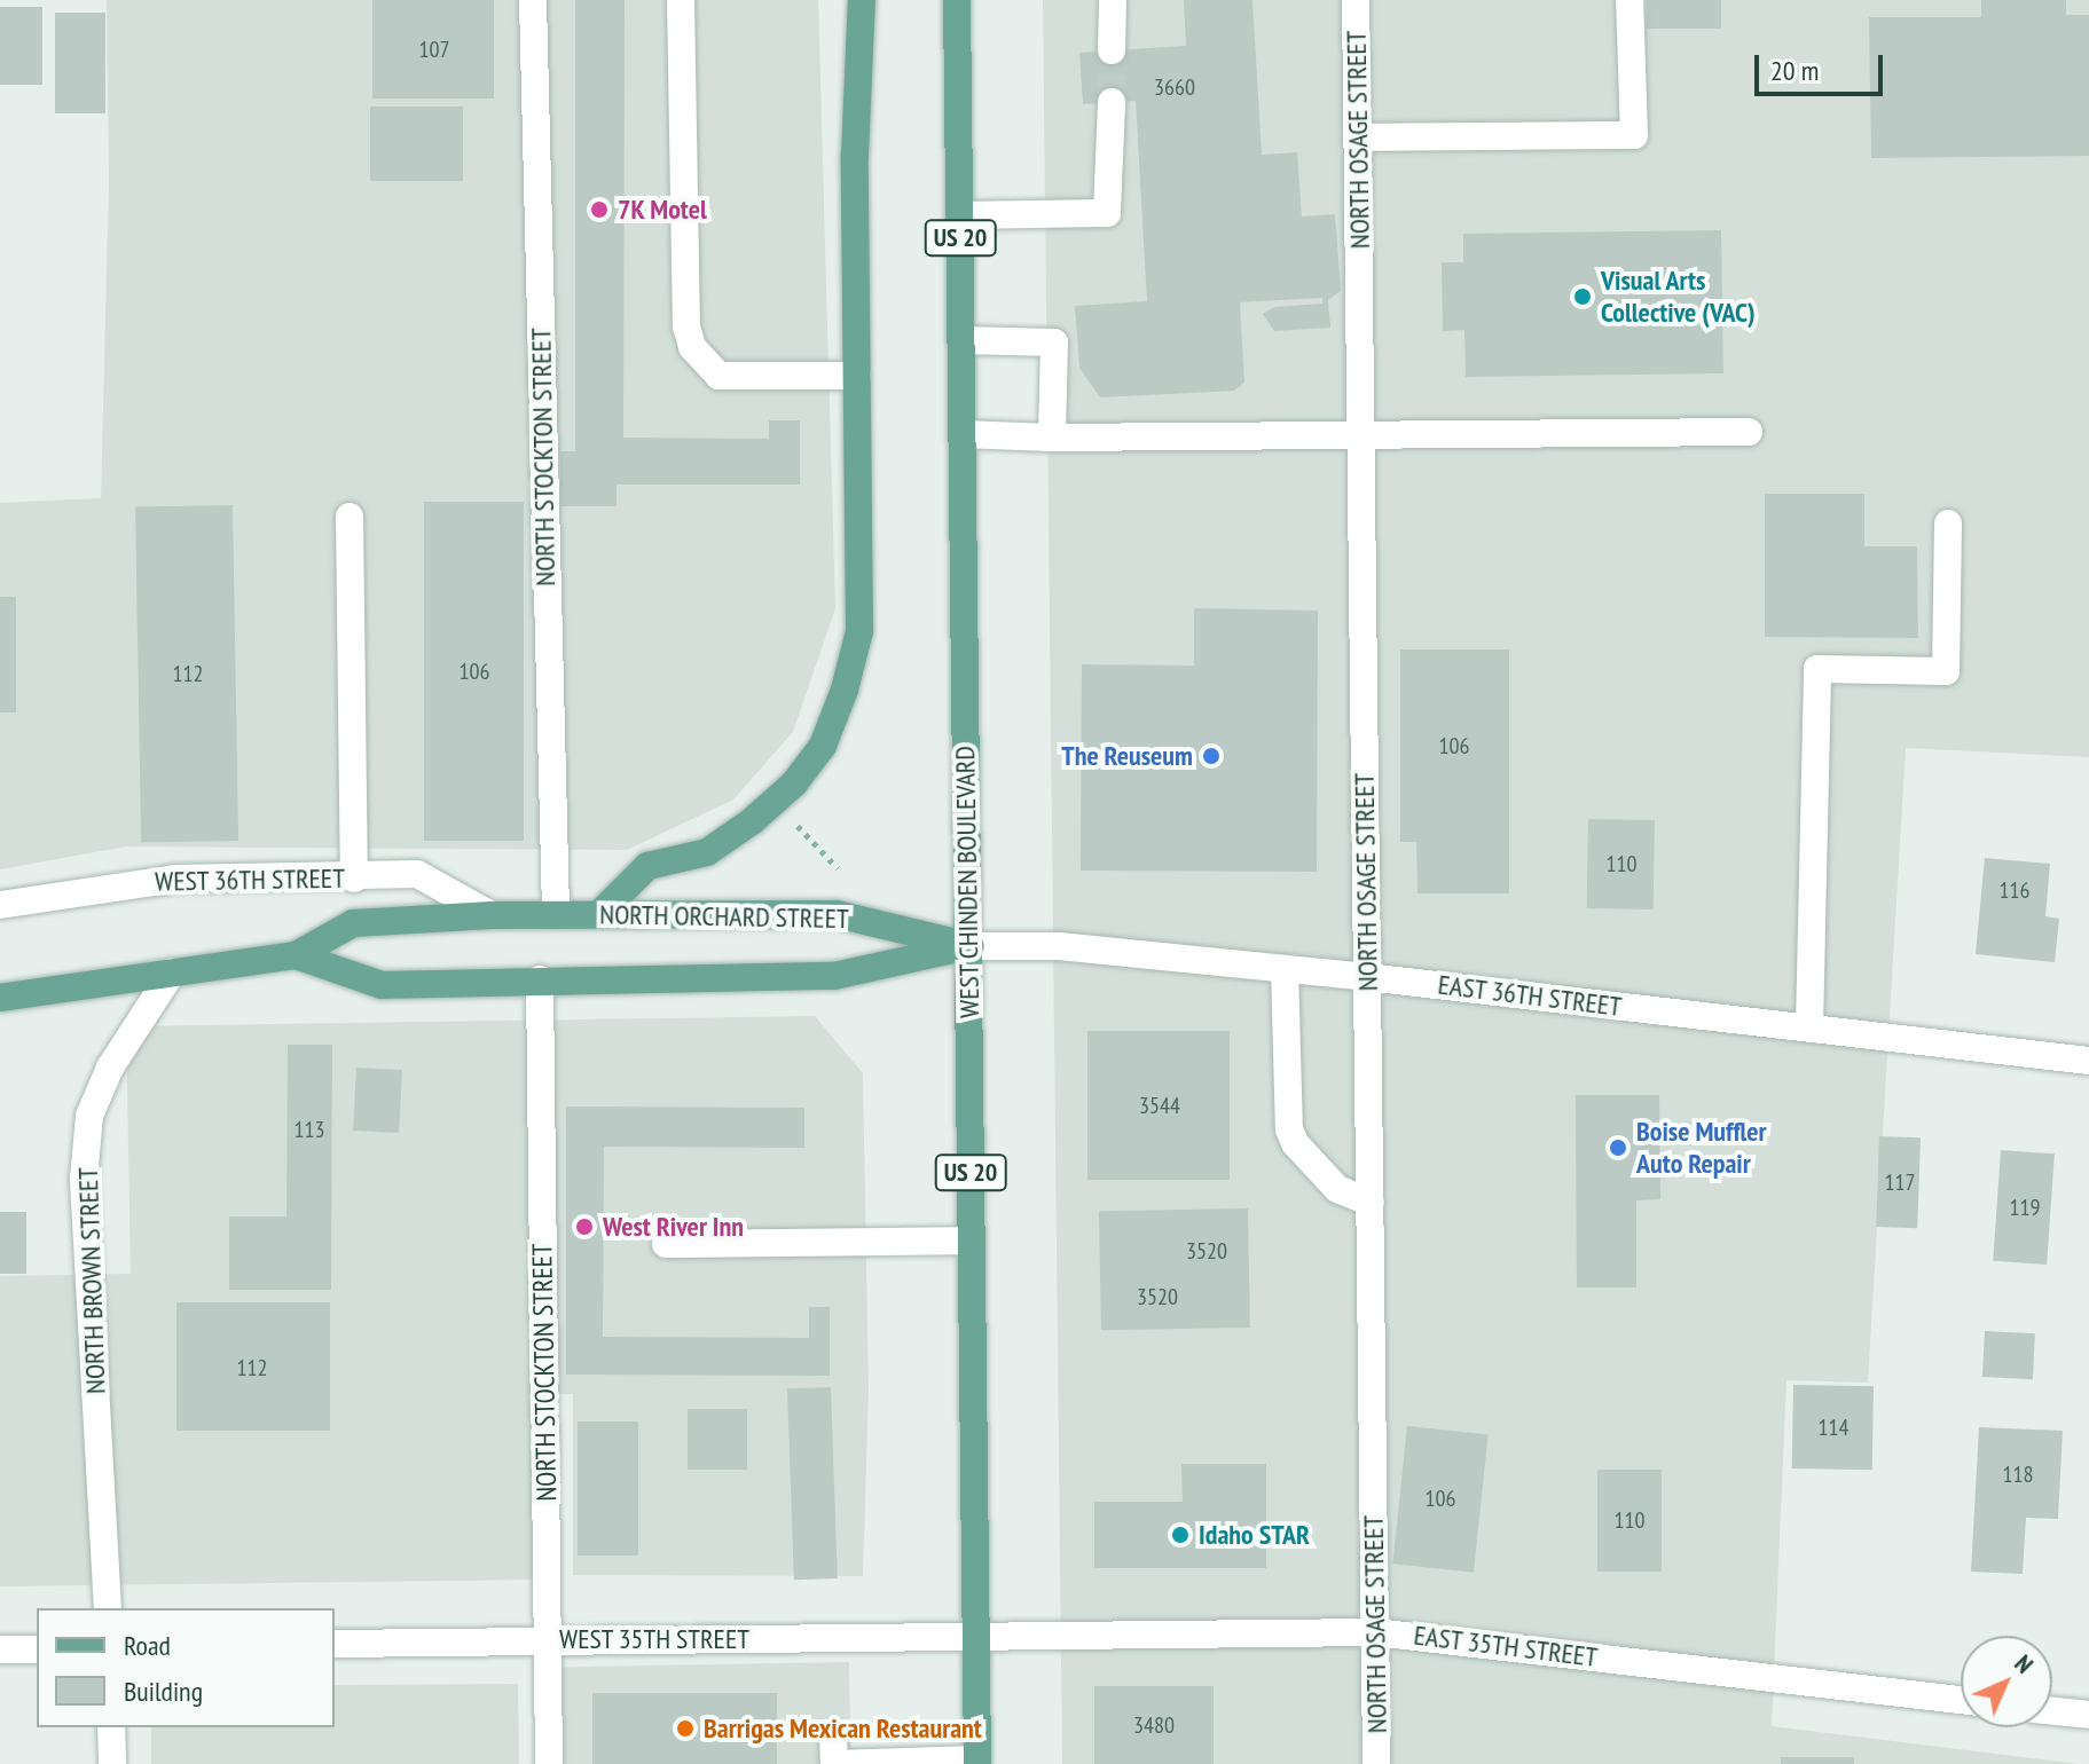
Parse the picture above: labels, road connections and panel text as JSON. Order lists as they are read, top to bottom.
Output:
{
  "streets": {
    "main road": ["US 20", "WEST CHINDEN BOULEVARD", "NORTH ORCHARD STREET"],
    "street": [
      "NORTH OSAGE STREET",
      "NORTH STOCKTON STREET",
      "WEST 36TH STREET",
      "EAST 36TH STREET",
      "NORTH BROWN STREET",
      "WEST 35TH STREET",
      "EAST 35TH STREET"
    ]
  },
  "crossings": [
    ["NORTH OSAGE STREET", "EAST 36TH STREET"],
    ["NORTH OSAGE STREET", "EAST 35TH STREET"],
    ["NORTH STOCKTON STREET", "NORTH ORCHARD STREET"],
    ["NORTH STOCKTON STREET", "WEST 35TH STREET"],
    ["WEST 36TH STREET", "NORTH ORCHARD STREET"],
    ["WEST CHINDEN BOULEVARD", "NORTH ORCHARD STREET"],
    ["WEST CHINDEN BOULEVARD", "EAST 36TH STREET"],
    ["WEST CHINDEN BOULEVARD", "WEST 35TH STREET"],
    ["WEST CHINDEN BOULEVARD", "EAST 35TH STREET"],
    ["NORTH ORCHARD STREET", "EAST 36TH STREET"],
    ["NORTH ORCHARD STREET", "NORTH BROWN STREET"],
    ["WEST 35TH STREET", "EAST 35TH STREET"]
  ],
  "places": [
    "7K Motel",
    "Visual Arts Collective (VAC)",
    "The Reuseum",
    "Boise Muffler Auto Repair",
    "West River Inn",
    "Idaho STAR",
    "Barrigas Mexican Restaurant"
  ],
  "house_numbers": [
    "107",
    "3660",
    "106",
    "112",
    "106",
    "110",
    "116",
    "3544",
    "113",
    "117",
    "119",
    "3520",
    "3520",
    "112",
    "114",
    "118",
    "106",
    "110",
    "3480"
  ],
  "legend": ["Road", "Building"],
  "scale_bar": "20 m",
  "north": "top right"
}
